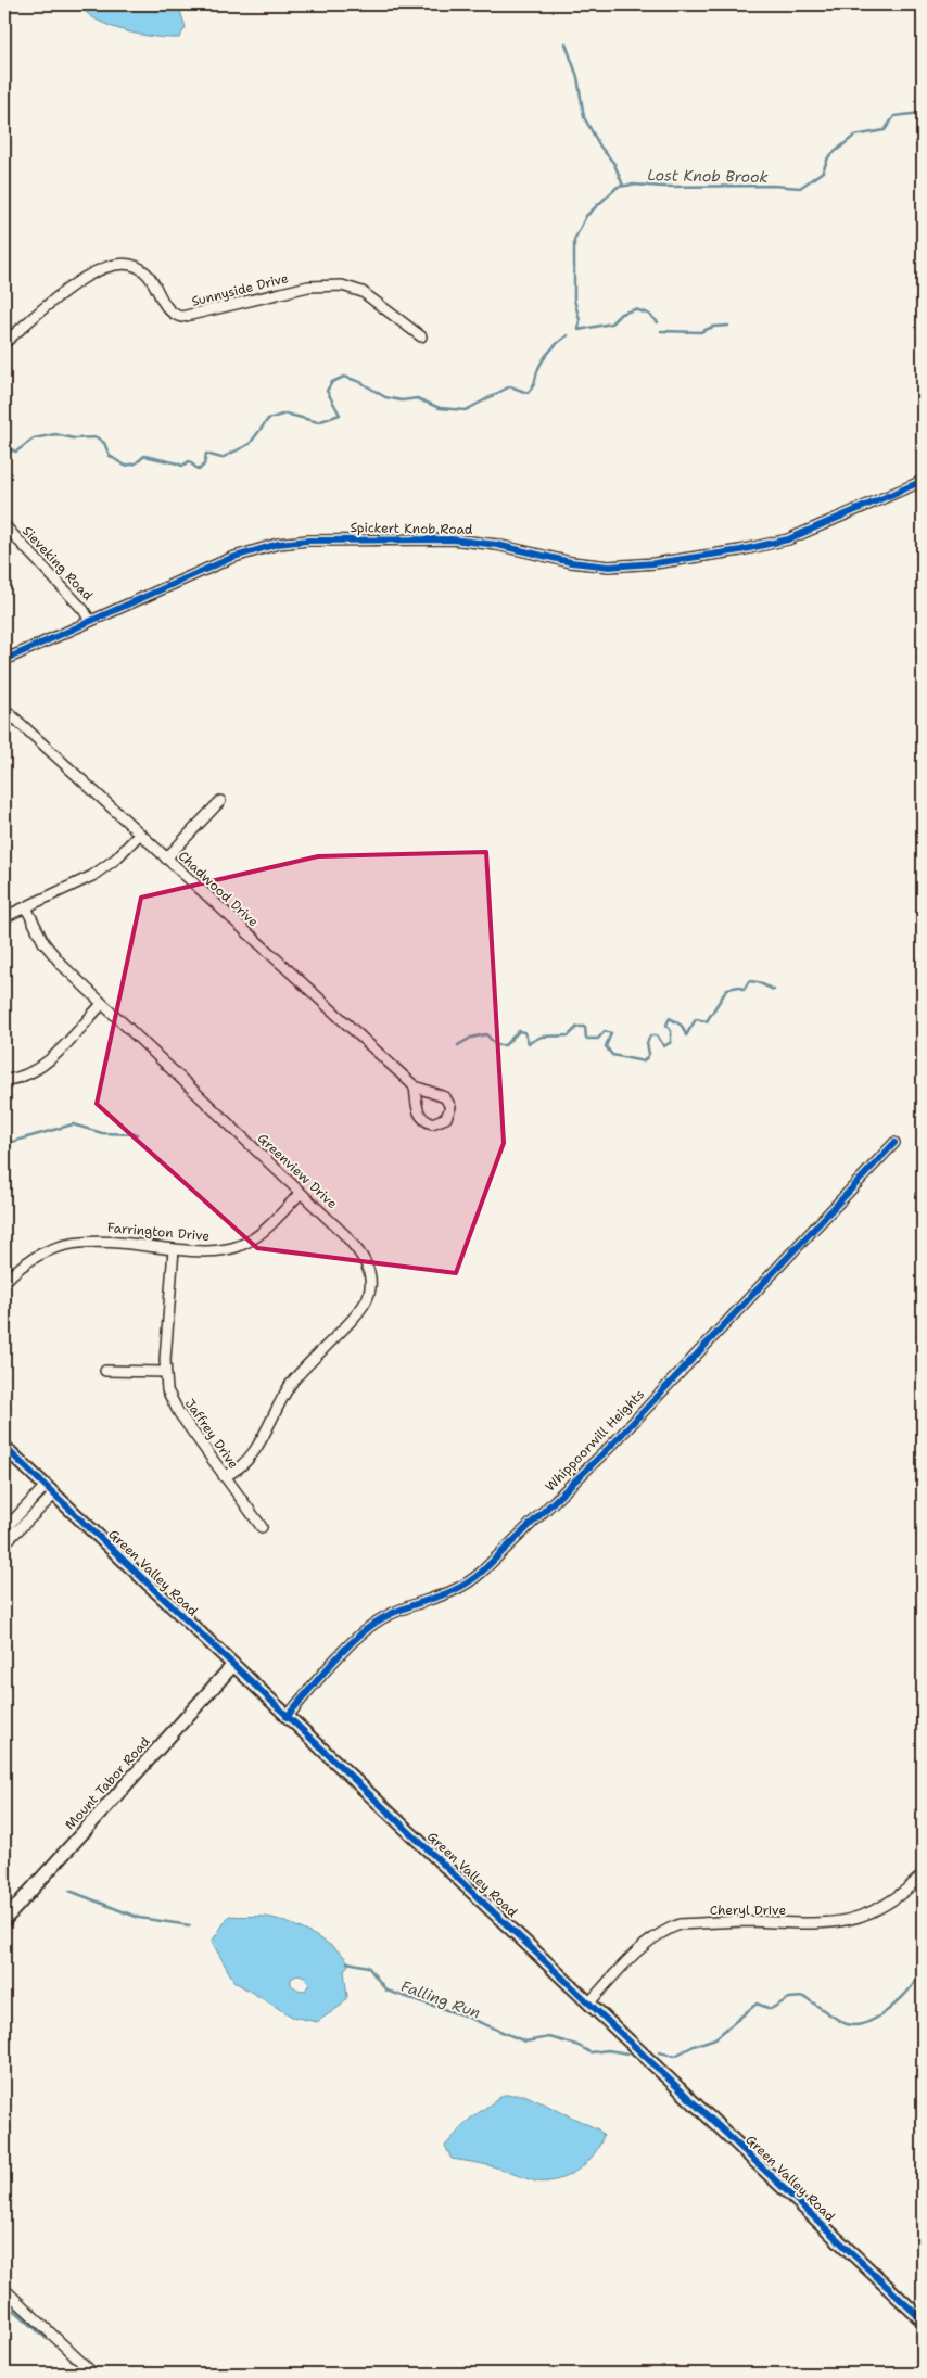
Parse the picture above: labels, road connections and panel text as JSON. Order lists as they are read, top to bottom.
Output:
{
  "streets": {
    "street": [
      "Sunnyside Drive",
      "Spickert Knob Road",
      "Sieveking Road",
      "Chadwood Drive",
      "Greenview Drive",
      "Farrington Drive",
      "Jaffrey Drive",
      "Whippoorwill Heights",
      "Green Valley Road",
      "Mount Tabor Road",
      "Cheryl Drive"
    ]
  },
  "crossings": [
    ["Spickert Knob Road", "Sieveking Road"],
    ["Greenview Drive", "Farrington Drive"],
    ["Greenview Drive", "Jaffrey Drive"],
    ["Farrington Drive", "Jaffrey Drive"],
    ["Whippoorwill Heights", "Green Valley Road"],
    ["Green Valley Road", "Mount Tabor Road"],
    ["Green Valley Road", "Cheryl Drive"]
  ],
  "water": ["Lost Knob Brook", "Falling Run"]
}
